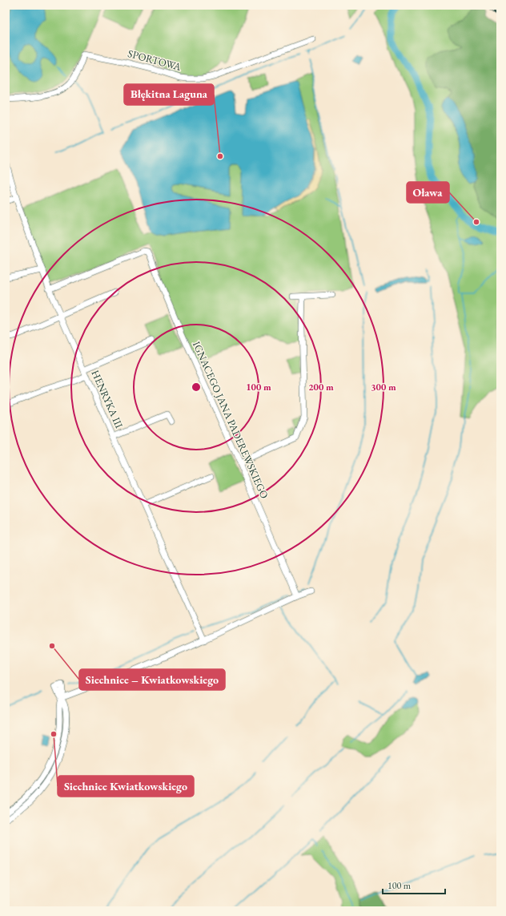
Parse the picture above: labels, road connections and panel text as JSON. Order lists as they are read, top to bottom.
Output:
{
  "streets": {
    "street": ["SPORTOWA", "HENRYKA III", "IGNACEGO JANA PADEREWSKIEGO"]
  },
  "crossings": [
    ["HENRYKA III", "IGNACEGO JANA PADEREWSKIEGO"]
  ],
  "places": [
    "Błękitna Laguna",
    "Oława",
    "Siechnice – Kwiatkowskiego",
    "Siechnice Kwiatkowskiego"
  ],
  "scale_bar": "100 m",
  "rings": ["100 m", "200 m", "300 m"]
}
